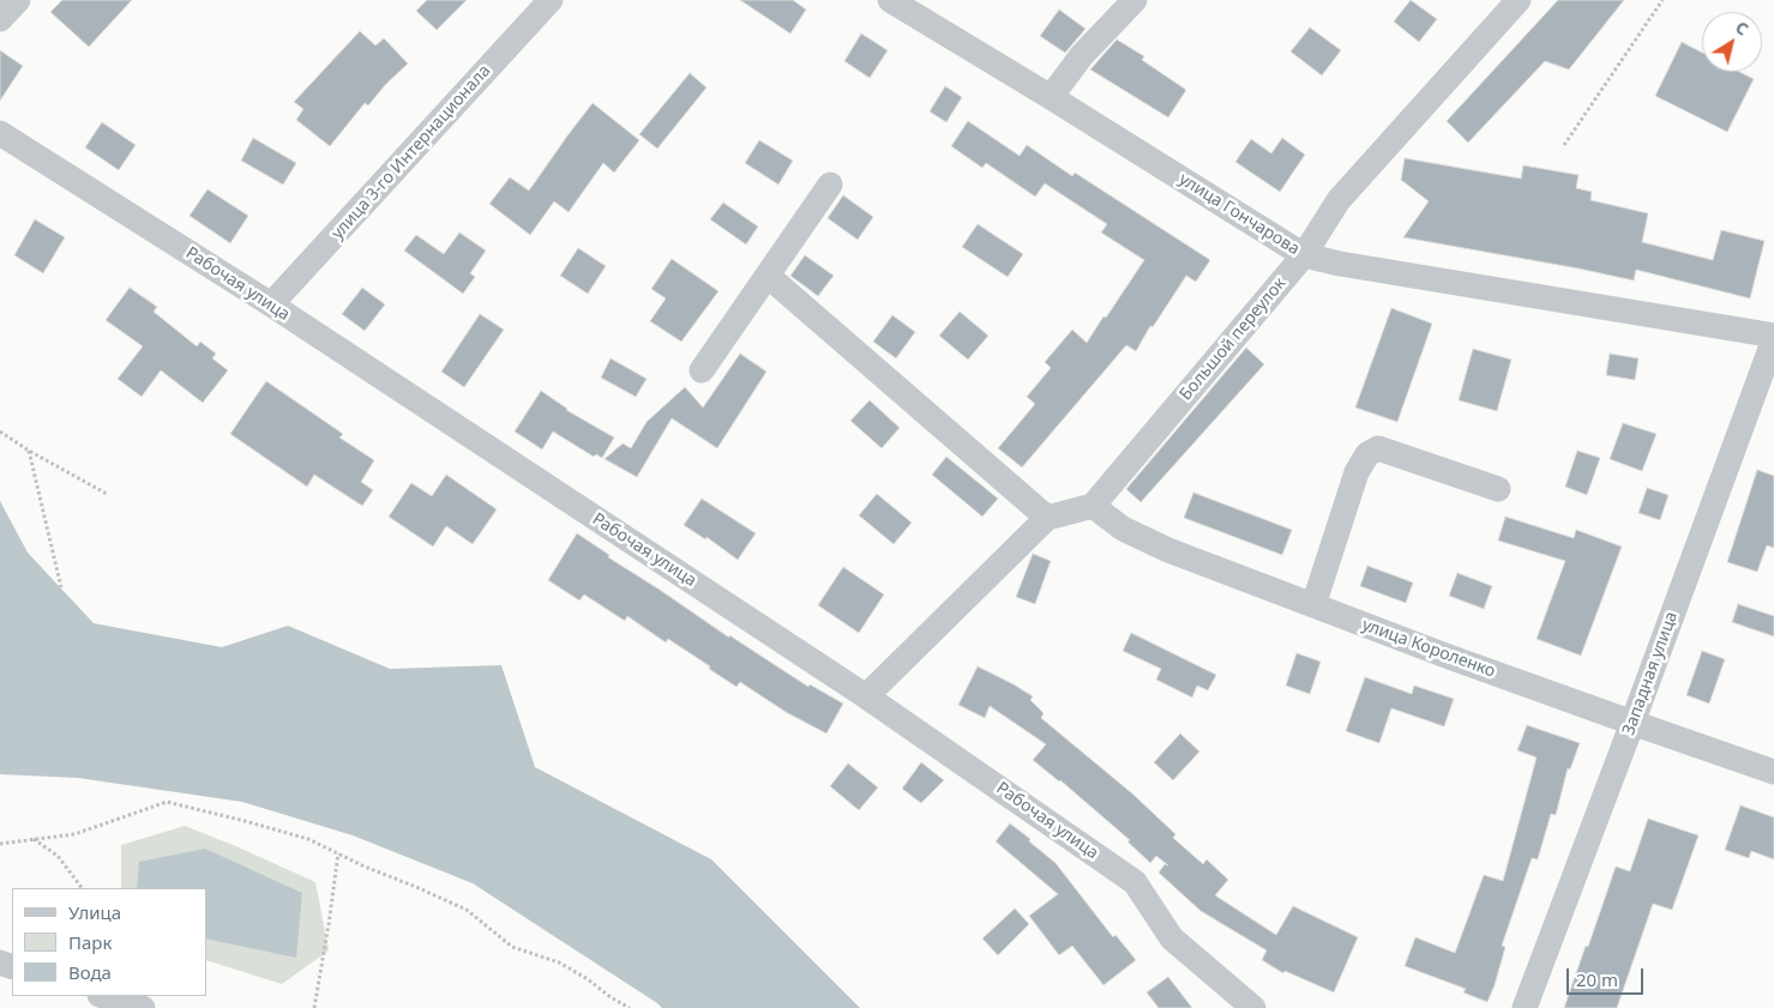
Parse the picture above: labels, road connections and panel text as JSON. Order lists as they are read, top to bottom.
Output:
{
  "streets": {
    "street": [
      "улица 3-го Интернационала",
      "улица Гончарова",
      "Рабочая улица",
      "Большой переулок",
      "улица Короленко",
      "Западная улица"
    ]
  },
  "crossings": [
    ["улица 3-го Интернационала", "Рабочая улица"],
    ["улица Гончарова", "Большой переулок"],
    ["улица Гончарова", "Западная улица"],
    ["Большой переулок", "улица Короленко"],
    ["улица Короленко", "Западная улица"]
  ],
  "legend": ["Улица", "Парк", "Вода"],
  "scale_bar": "20 m",
  "north": "top right"
}
